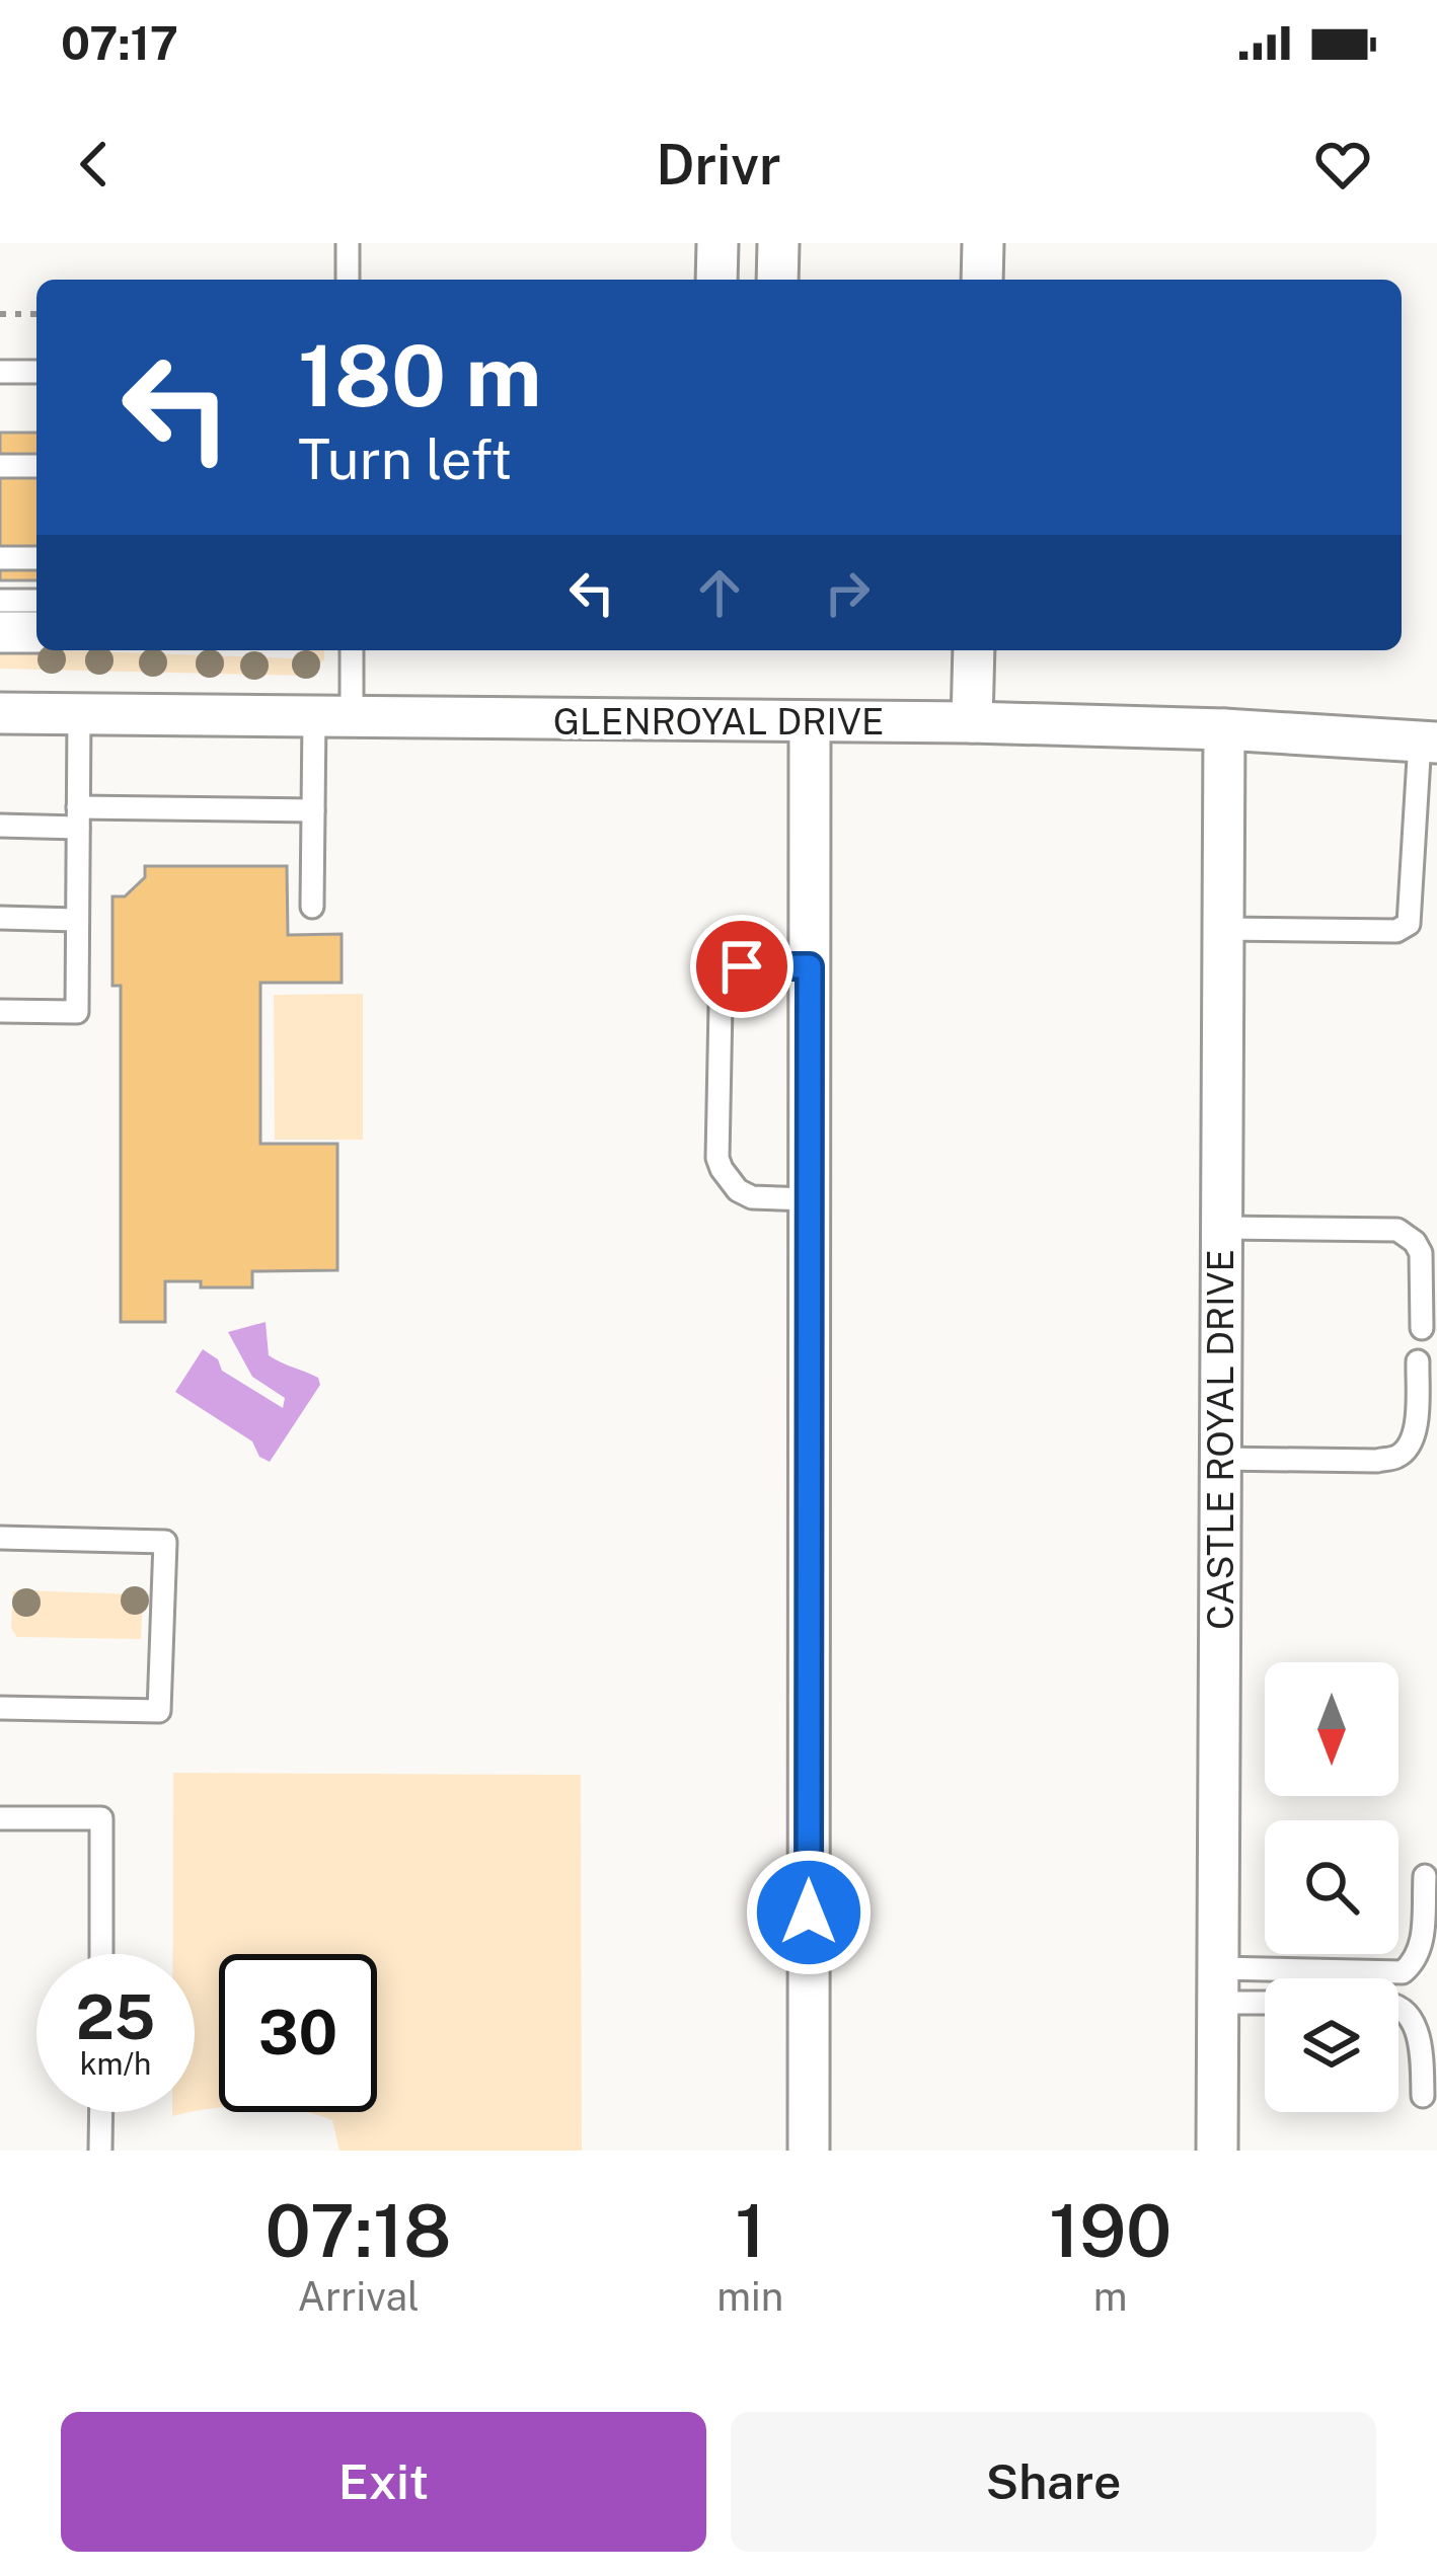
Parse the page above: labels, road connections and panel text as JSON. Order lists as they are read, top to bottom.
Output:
{
  "streets": {
    "street": ["GLENROYAL DRIVE", "CASTLE ROYAL DRIVE"]
  },
  "crossings": [
    ["GLENROYAL DRIVE", "CASTLE ROYAL DRIVE"]
  ],
  "north": "bottom",
  "page": {
    "status": "07:17",
    "header": "Drivr",
    "turn": ["180 m", "Turn left"],
    "speed": "25 km/h",
    "limit": "30",
    "eta": [
      "07:18",
      "Arrival",
      "1",
      "min",
      "190",
      "m"
    ],
    "buttons": ["Exit", "Share"]
  }
}
